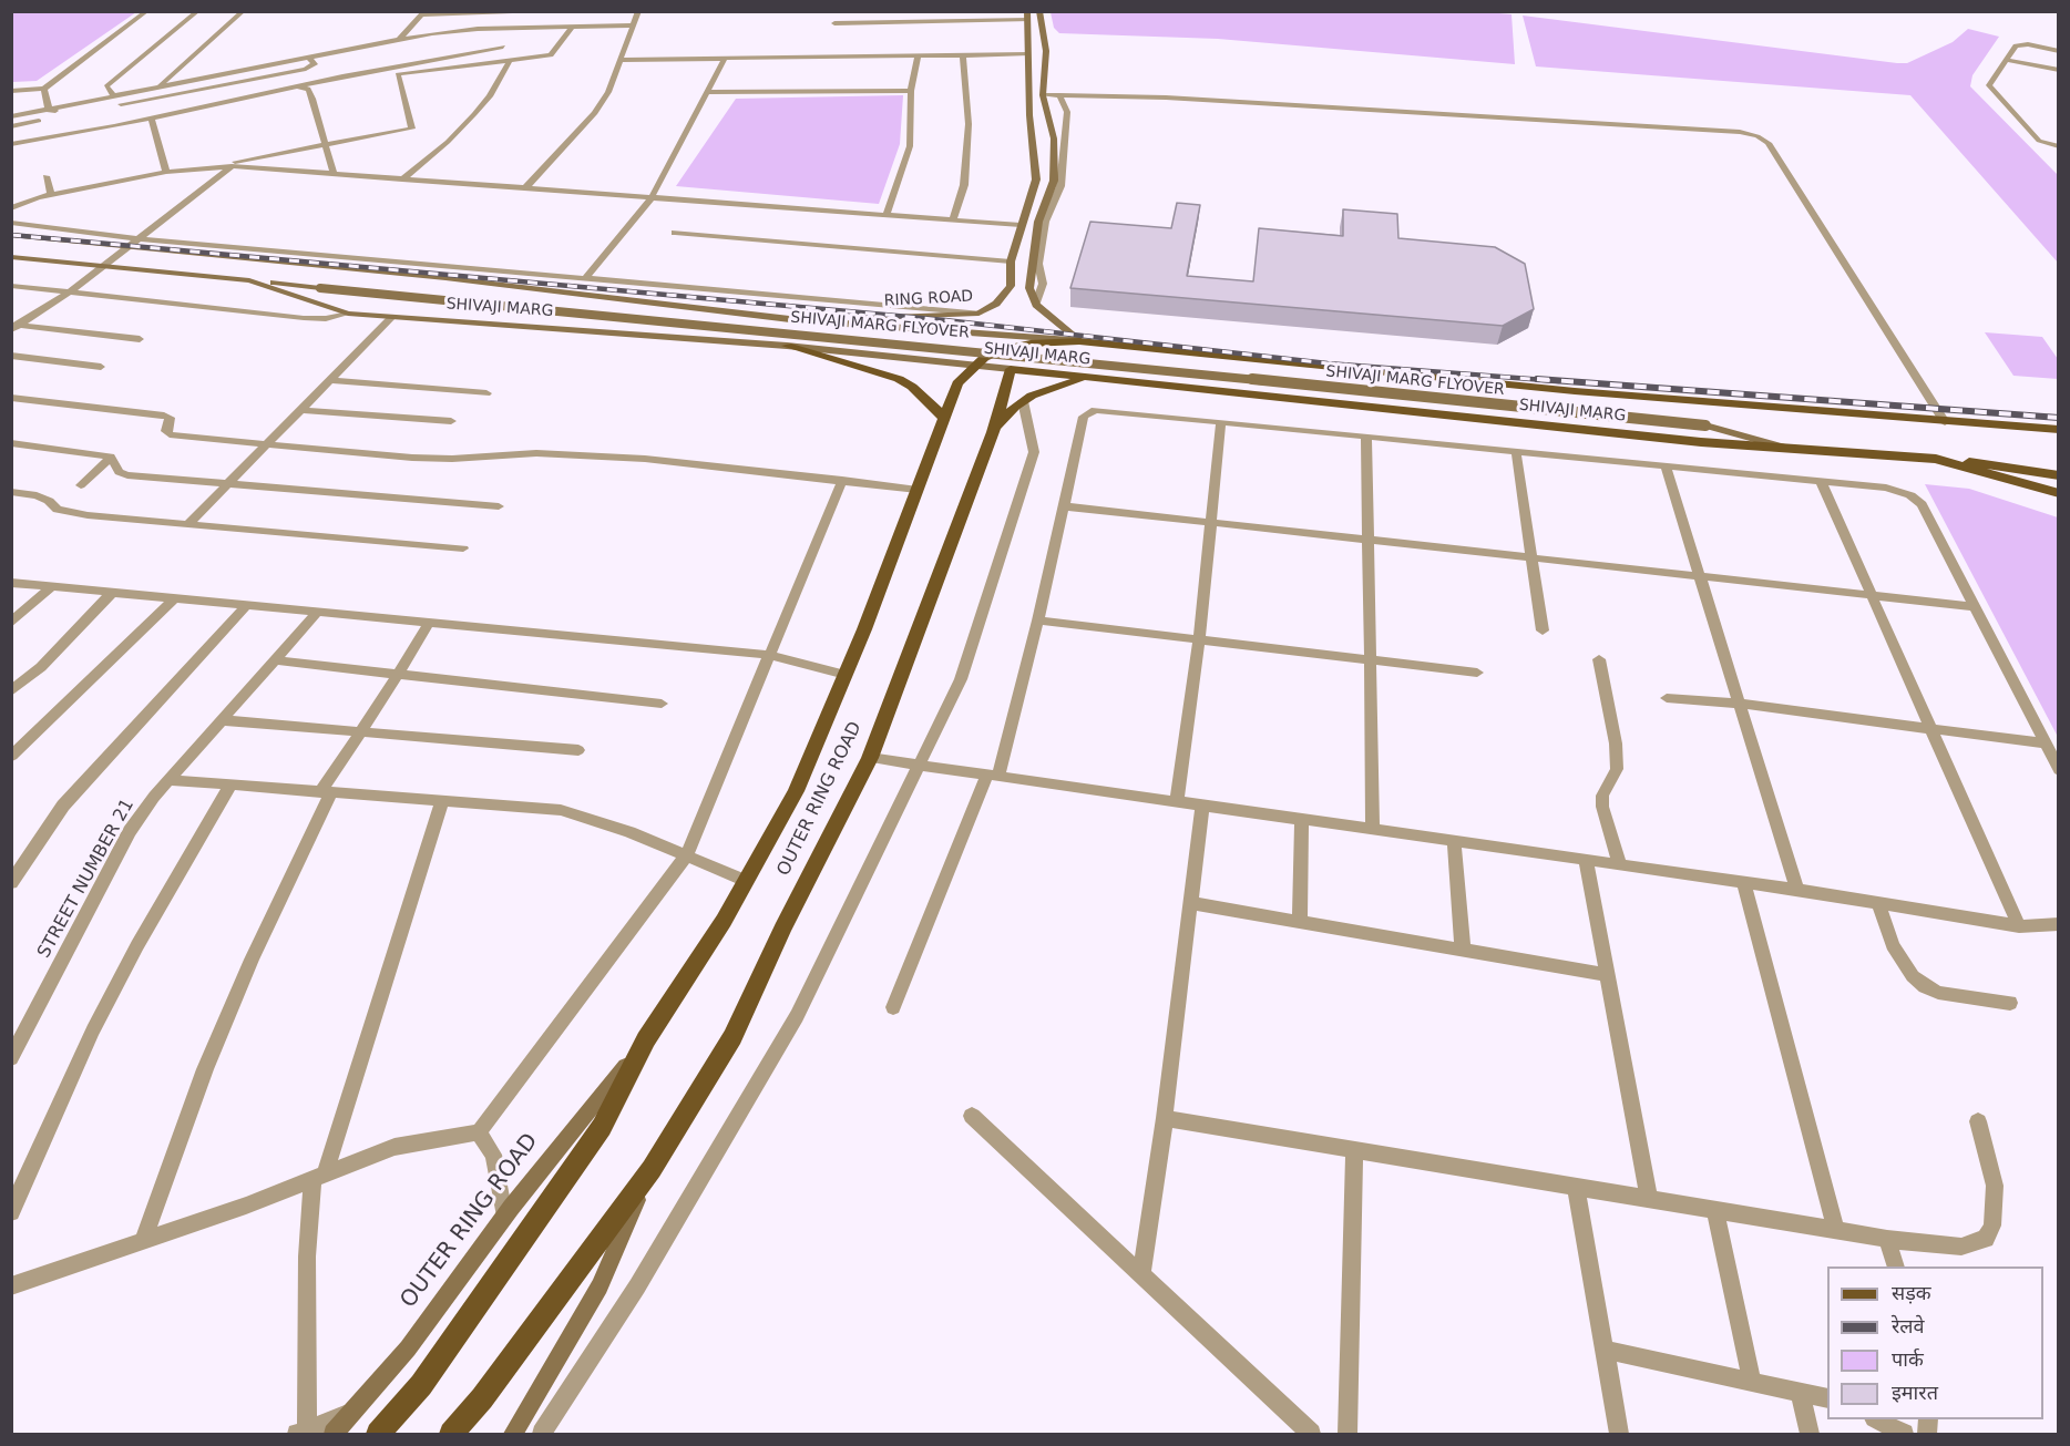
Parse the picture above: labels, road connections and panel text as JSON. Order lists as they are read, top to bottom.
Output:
{
  "streets": {
    "main road": [
      "RING ROAD",
      "SHIVAJI MARG",
      "SHIVAJI MARG FLYOVER",
      "OUTER RING ROAD"
    ],
    "street": ["STREET NUMBER 21"]
  },
  "crossings": [
    ["RING ROAD", "SHIVAJI MARG"],
    ["SHIVAJI MARG", "SHIVAJI MARG FLYOVER"],
    ["SHIVAJI MARG", "OUTER RING ROAD"]
  ],
  "legend": [
    "सड़क",
    "रेलवे",
    "पार्क",
    "इमारत"
  ]
}
